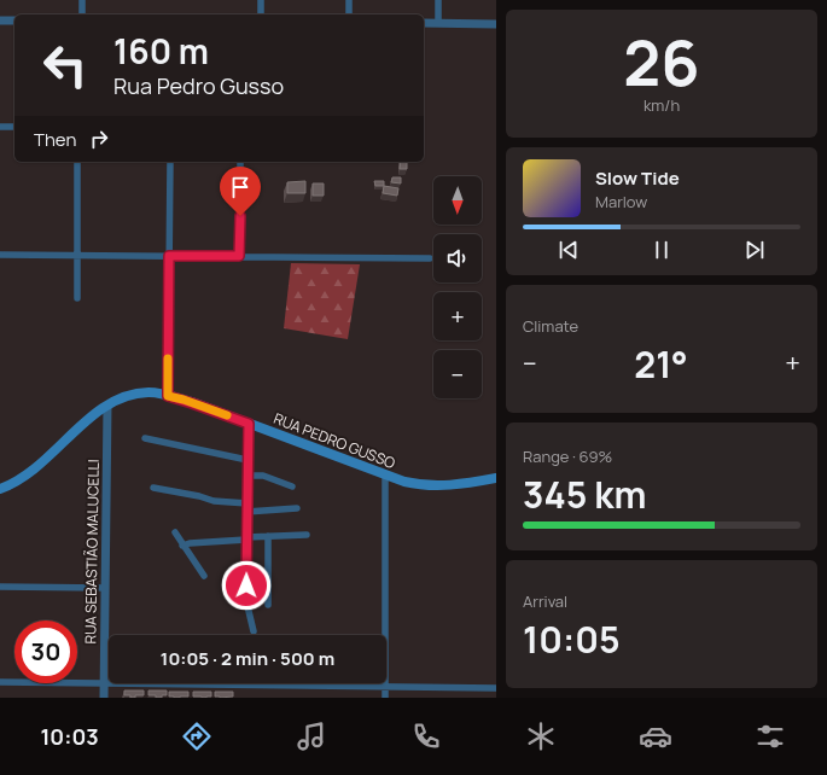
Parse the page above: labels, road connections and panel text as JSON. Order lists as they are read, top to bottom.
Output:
{
  "streets": {
    "main road": ["RUA PEDRO GUSSO"],
    "street": ["RUA SEBASTIÃO MALUCELLI"]
  },
  "crossings": [
    ["RUA PEDRO GUSSO", "RUA SEBASTIÃO MALUCELLI"]
  ],
  "north": "bottom",
  "page": {
    "tile": [
      ["26", "km/h"],
      "Climate",
      ["Range · 69%", "345 km"],
      ["Arrival", "10:05"]
    ],
    "turn": ["160 m", "Rua Pedro Gusso"],
    "then": "Then",
    "song": ["Slow Tide", "Marlow"],
    "map_buttons": ["+", "−"],
    "heat": ["−", "21°", "+"],
    "limit": "30",
    "trip": "10:05 · 2 min · 500 m",
    "tabs": "10:03"
  }
}
